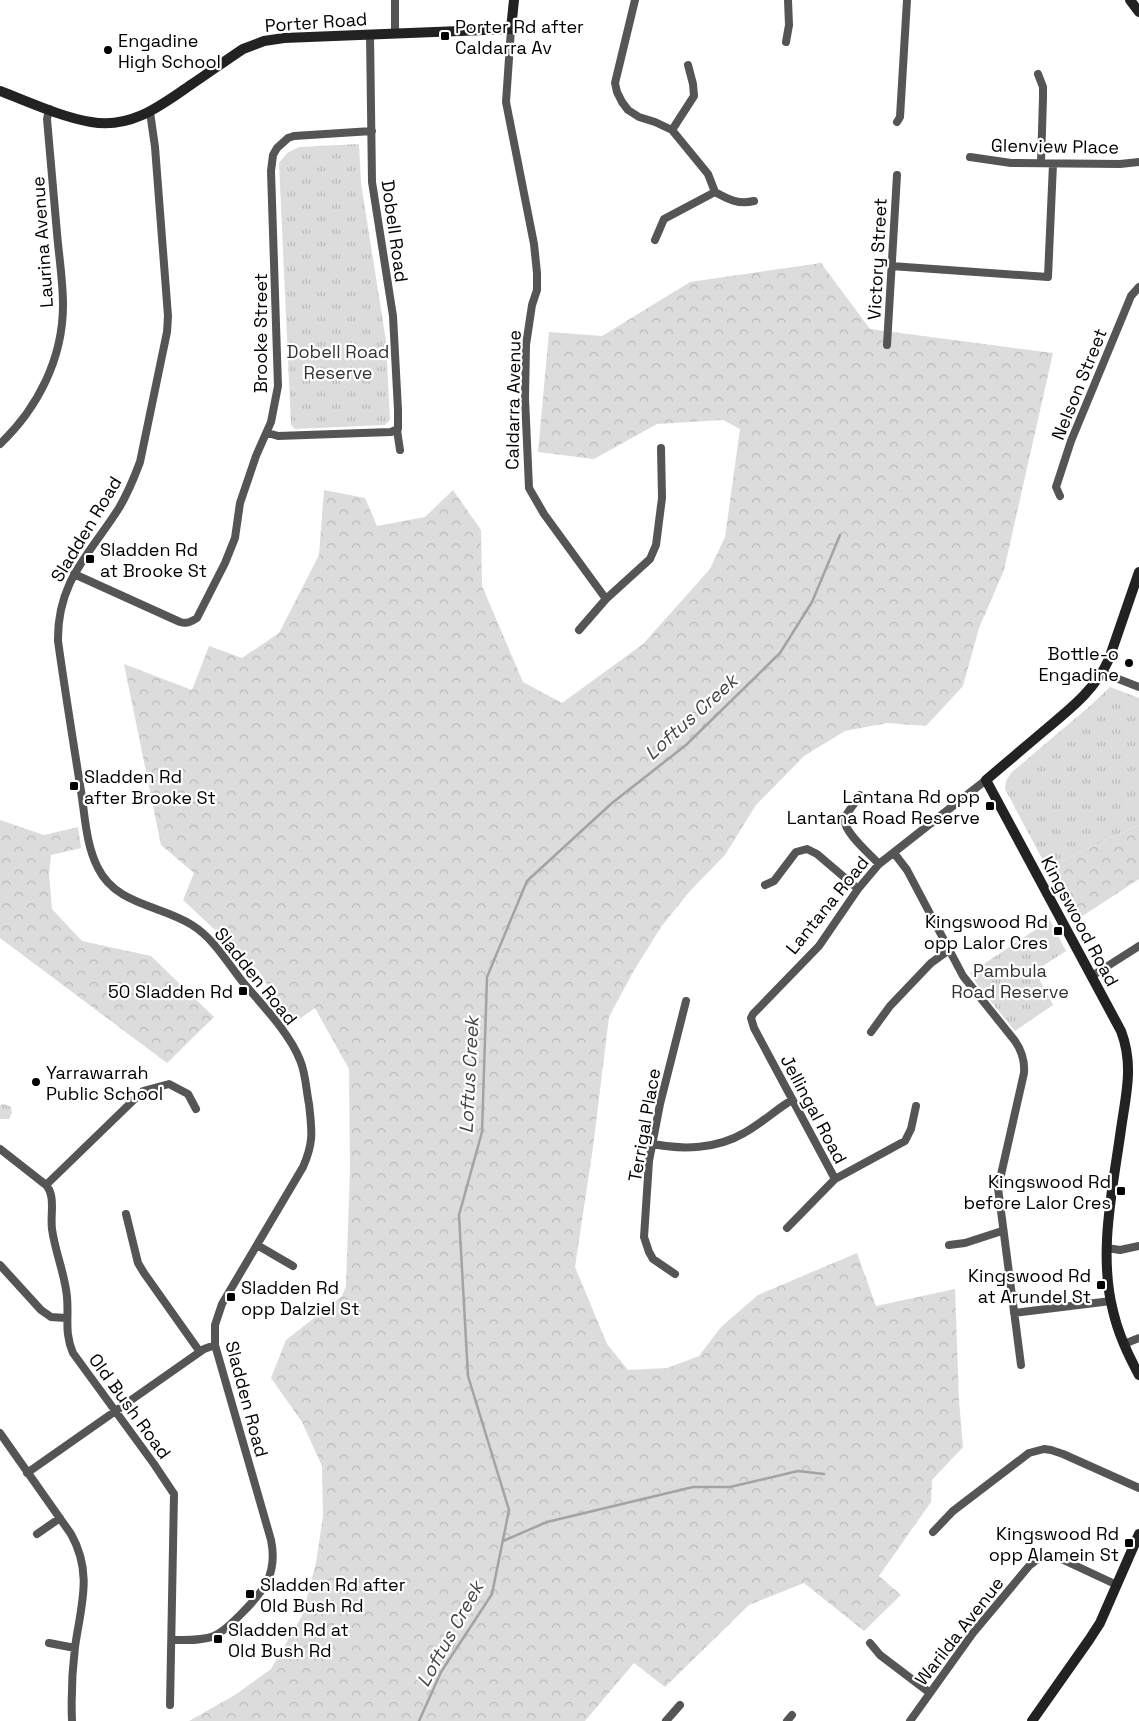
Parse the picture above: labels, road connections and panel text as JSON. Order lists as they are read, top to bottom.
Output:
{
  "streets": {
    "street": [
      "Porter Road",
      "Glenview Place",
      "Dobell Road",
      "Laurina Avenue",
      "Victory Street",
      "Brooke Street",
      "Nelson Street",
      "Caldarra Avenue",
      "Sladden Road",
      "Lantana Road",
      "Kingswood Road",
      "Jellingal Road",
      "Terrigal Place",
      "Old Bush Road",
      "Warilda Avenue"
    ]
  },
  "crossings": [
    ["Porter Road", "Dobell Road"],
    ["Porter Road", "Laurina Avenue"],
    ["Porter Road", "Caldarra Avenue"],
    ["Porter Road", "Sladden Road"],
    ["Dobell Road", "Brooke Street"],
    ["Brooke Street", "Sladden Road"],
    ["Sladden Road", "Old Bush Road"],
    ["Lantana Road", "Kingswood Road"],
    ["Lantana Road", "Jellingal Road"]
  ],
  "water": ["Loftus Creek"],
  "parks": ["Dobell Road Reserve", "Pambula Road Reserve"],
  "places": {
    "transit": [
      "Porter Rd after Caldarra Av",
      "Sladden Rd at Brooke St",
      "Sladden Rd after Brooke St",
      "Lantana Rd opp Lantana Road Reserve",
      "Kingswood Rd opp Lalor Cres",
      "50 Sladden Rd",
      "Kingswood Rd before Lalor Cres",
      "Kingswood Rd at Arundel St",
      "Sladden Rd opp Dalziel St",
      "Kingswood Rd opp Alamein St",
      "Sladden Rd after Old Bush Rd",
      "Sladden Rd at Old Bush Rd"
    ],
    "other": ["Engadine High School", "Bottle-o Engadine", "Yarrawarrah Public School"]
  }
}
